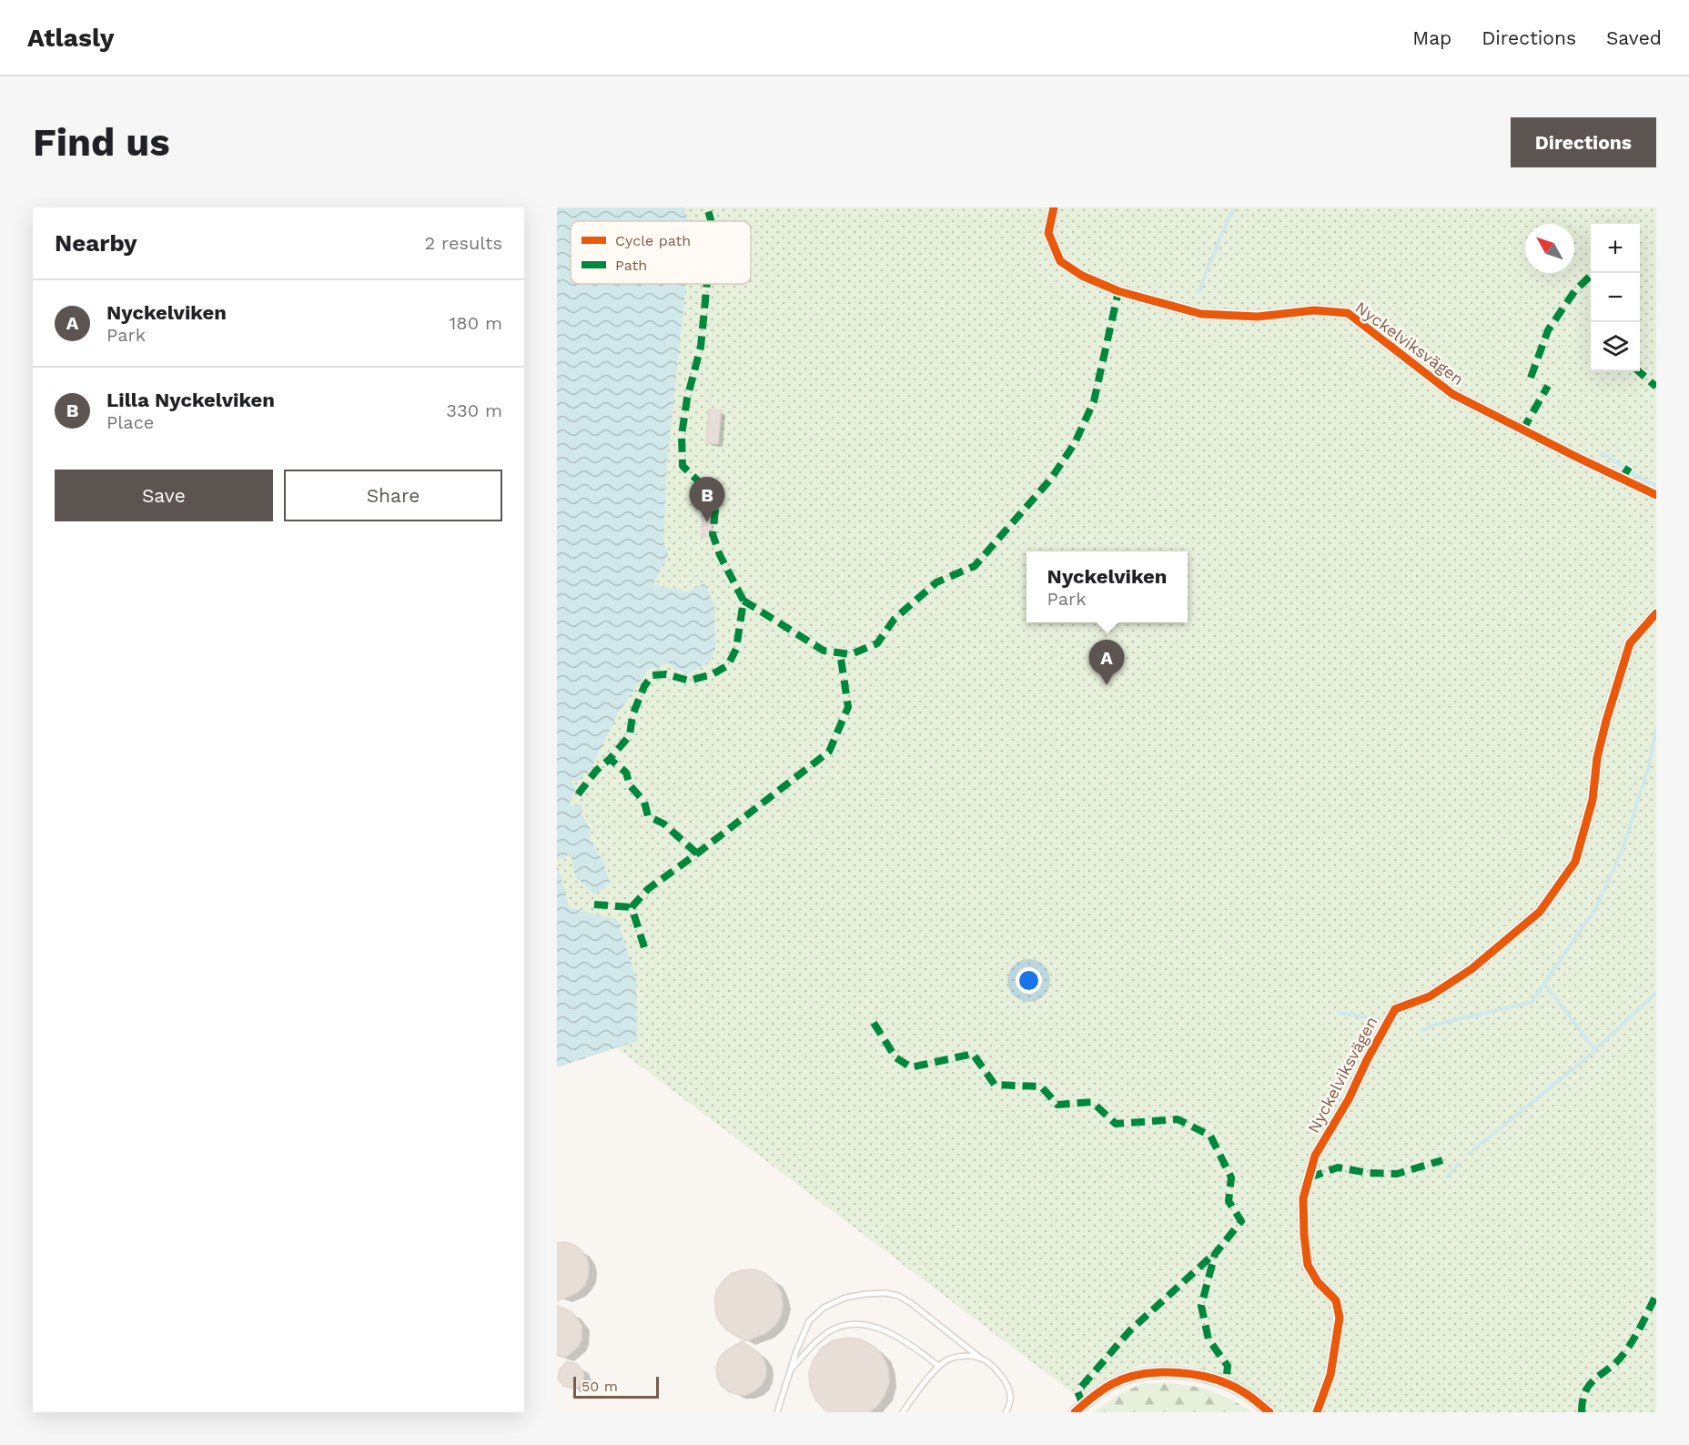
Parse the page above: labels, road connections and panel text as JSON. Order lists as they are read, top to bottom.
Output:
{
  "streets": {
    "street": ["Nyckelviksvägen"]
  },
  "legend": ["Cycle path", "Path"],
  "scale_bar": "50 m",
  "north": "top left",
  "page": {
    "header": "Atlasly",
    "nav": ["Map", "Directions", "Saved"],
    "buttons": [
      "Directions",
      ["Save", "Share"]
    ],
    "title": "Find us",
    "heading": ["Nearby", "2 results"],
    "map_buttons": ["+", "−"],
    "list": [
      {
        "mark": "A",
        "name": "Nyckelviken",
        "note": "Park",
        "value": "180 m"
      },
      {
        "mark": "B",
        "name": "Lilla Nyckelviken",
        "note": "Place",
        "value": "330 m"
      }
    ],
    "pins": ["B", "A"],
    "popup": ["Nyckelviken", "Park"],
    "scale": "50 m"
  }
}
